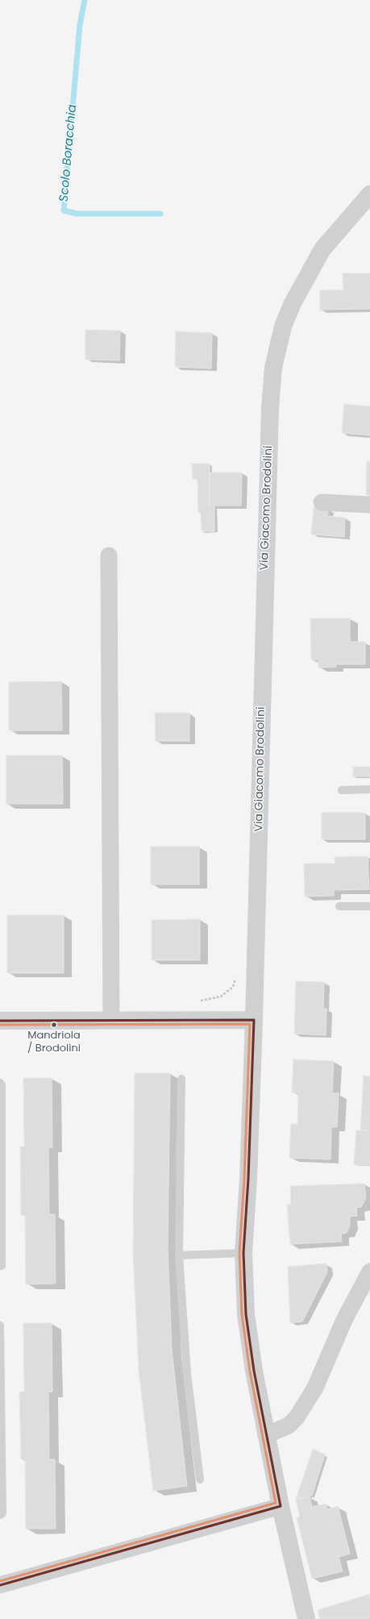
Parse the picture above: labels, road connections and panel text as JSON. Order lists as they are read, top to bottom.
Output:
{
  "streets": {
    "street": ["Via Giacomo Brodolini"]
  },
  "water": ["Scolo Boracchia"],
  "places": ["Mandriola / Brodolini"]
}
